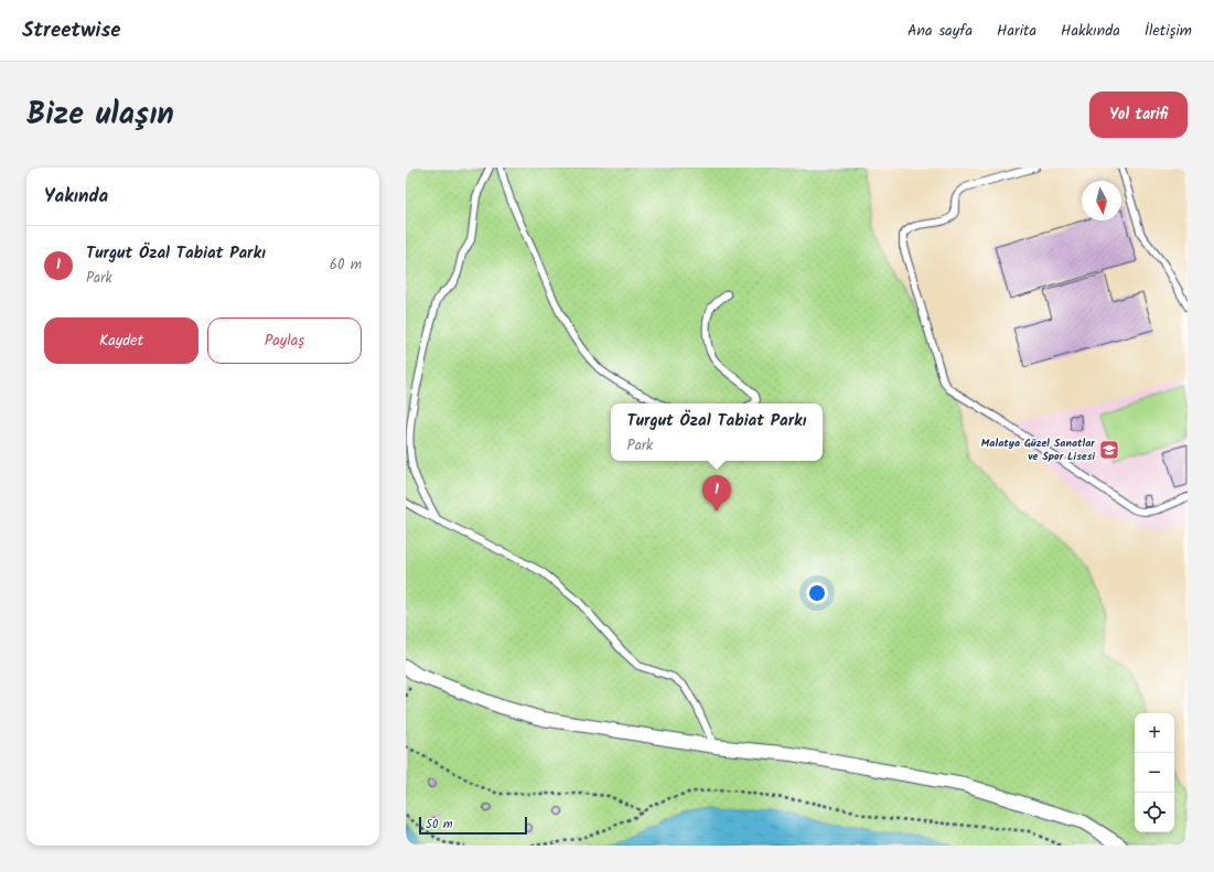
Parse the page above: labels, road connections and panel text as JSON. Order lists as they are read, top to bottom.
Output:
{
  "places": {
    "school or university": ["Malatya Güzel Sanatlar ve Spor Lisesi"]
  },
  "scale_bar": "50 m",
  "north": "bottom",
  "page": {
    "header": "Streetwise",
    "nav": [
      "Ana sayfa",
      "Harita",
      "Hakkında",
      "İletişim"
    ],
    "title": "Bize ulaşın",
    "buttons": [
      "Yol tarifi",
      ["Kaydet", "Paylaş"]
    ],
    "heading": "Yakında",
    "list": [
      {
        "mark": "1",
        "name": "Turgut Özal Tabiat Parkı",
        "note": "Park",
        "value": "60 m"
      }
    ],
    "popup": ["Turgut Özal Tabiat Parkı", "Park"],
    "pins": "1",
    "map_buttons": ["+", "−"],
    "scale": "50 m"
  }
}
